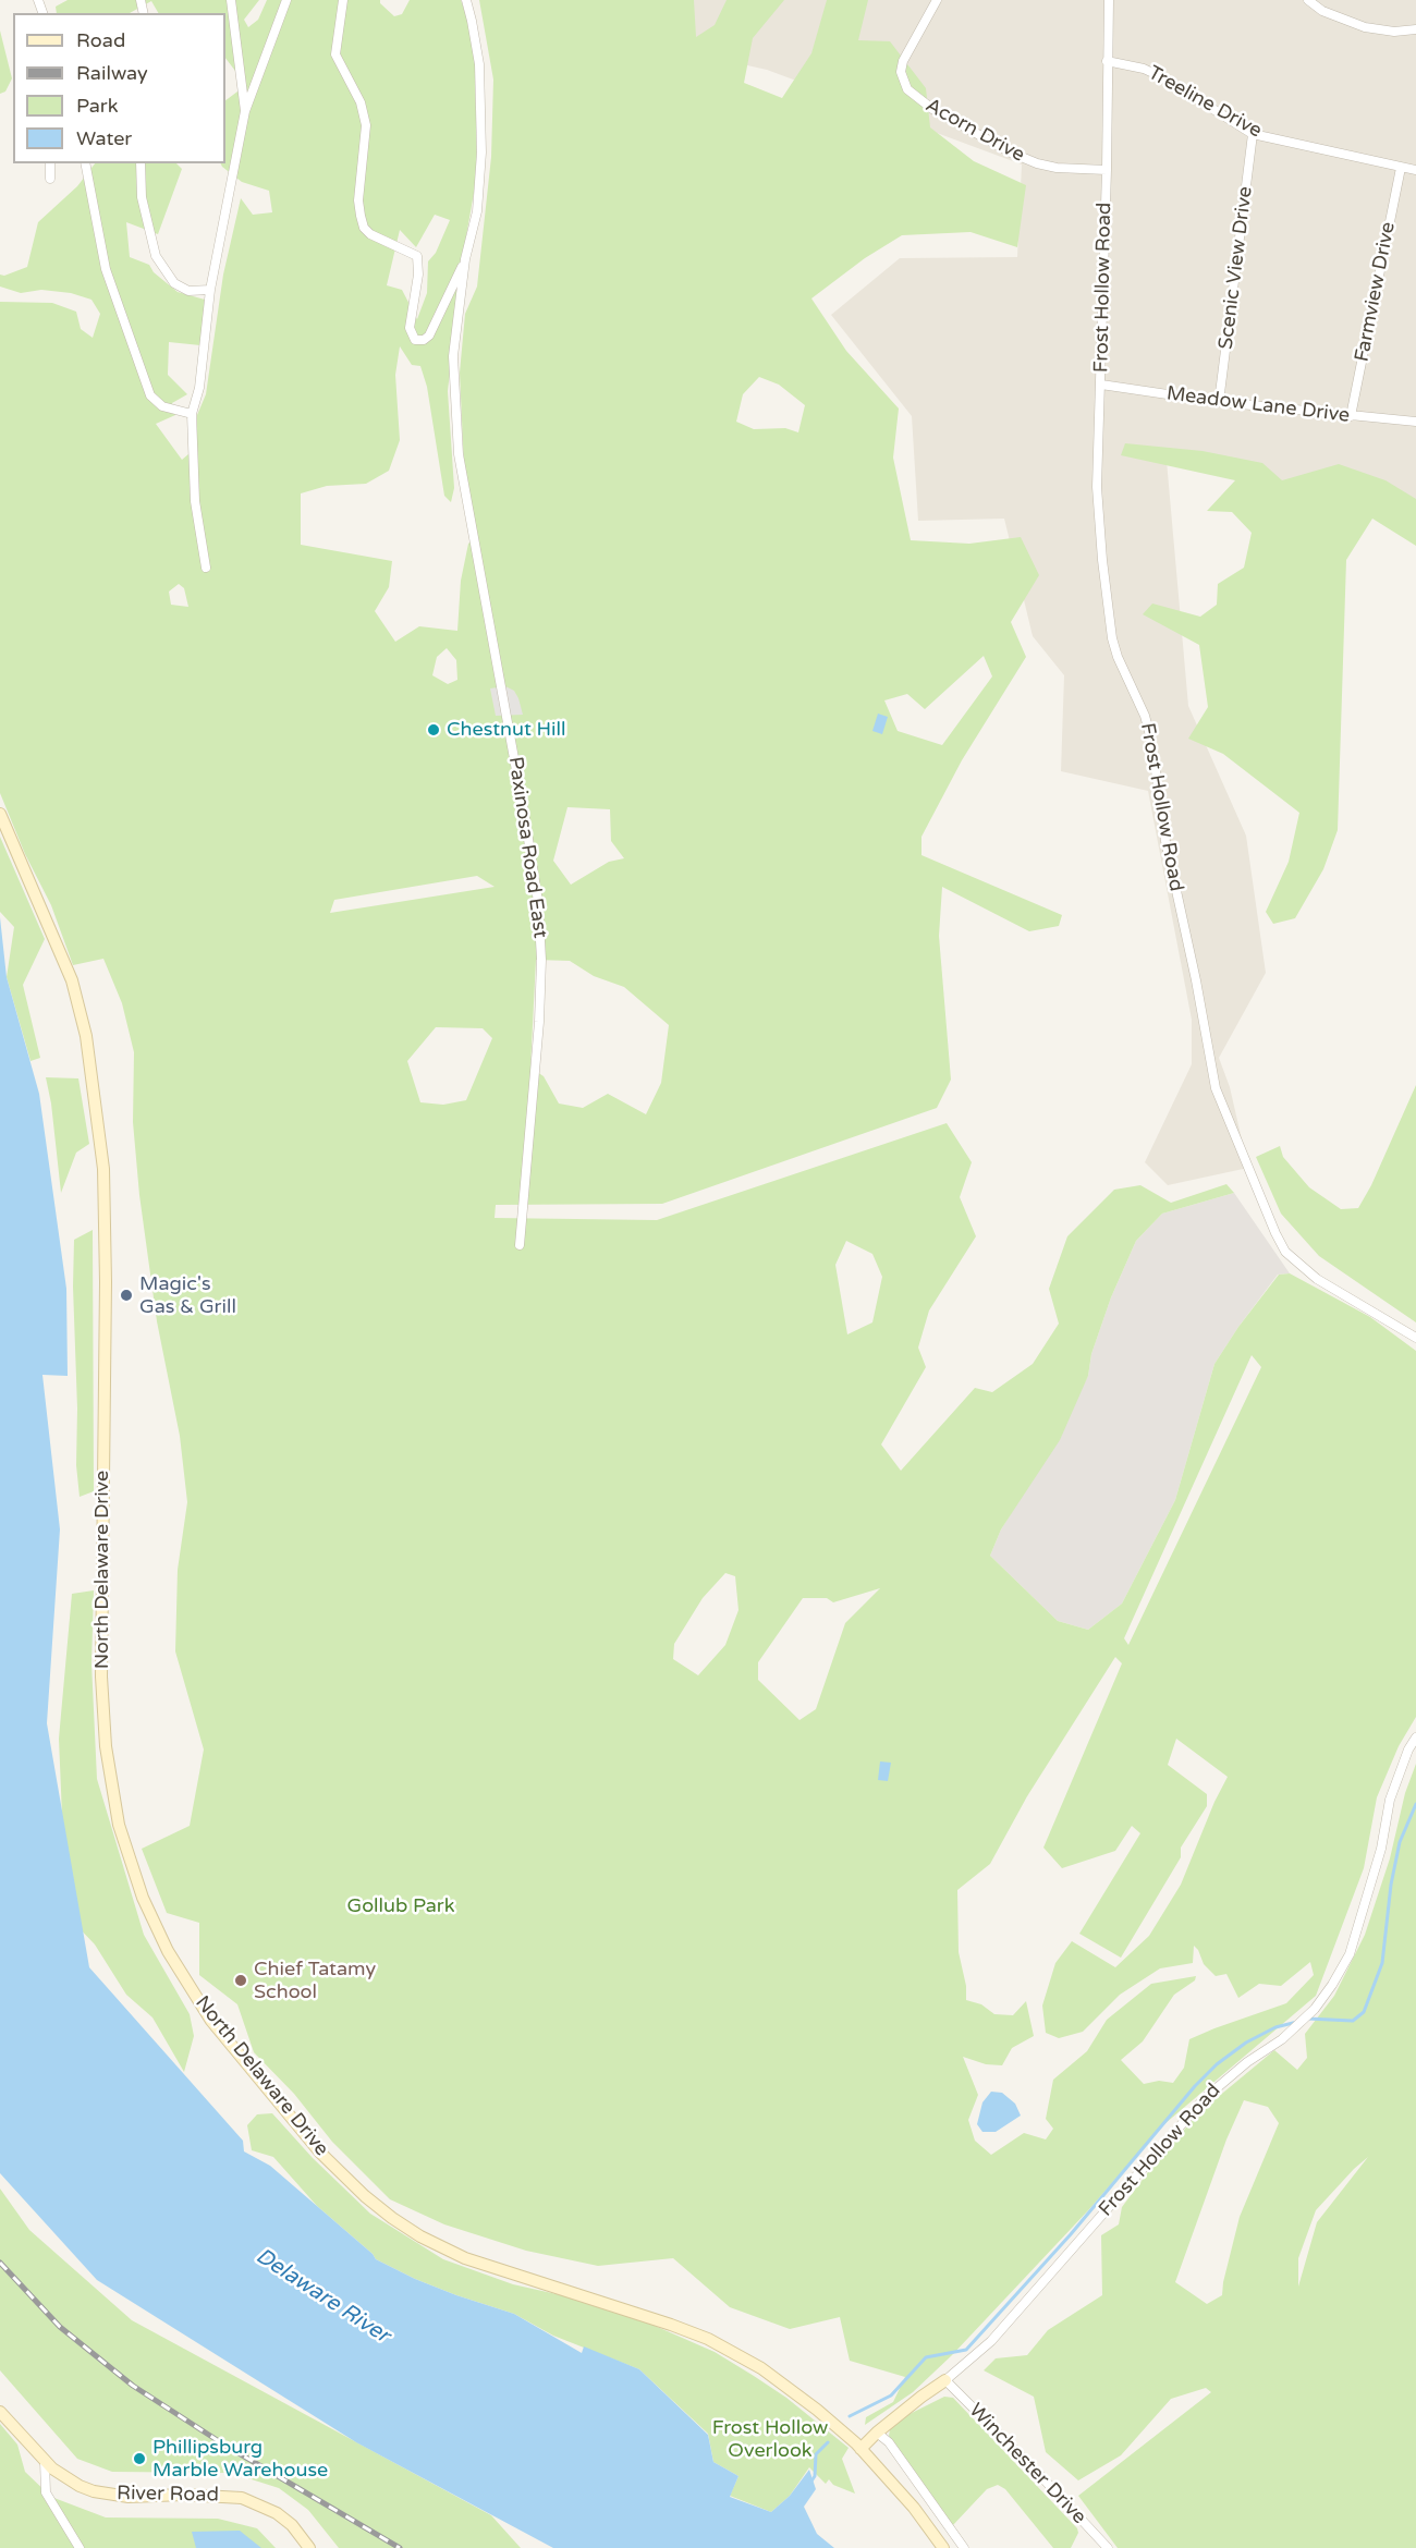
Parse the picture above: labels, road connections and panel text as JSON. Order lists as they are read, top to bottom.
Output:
{
  "streets": {
    "main road": ["Frost Hollow Road", "North Delaware Drive", "River Road"],
    "street": [
      "Treeline Drive",
      "Acorn Drive",
      "Scenic View Drive",
      "Farmview Drive",
      "Meadow Lane Drive",
      "Paxinosa Road East",
      "Winchester Drive"
    ]
  },
  "crossings": [
    ["Treeline Drive", "Scenic View Drive"],
    ["Treeline Drive", "Frost Hollow Road"],
    ["Treeline Drive", "Farmview Drive"],
    ["Acorn Drive", "Frost Hollow Road"],
    ["Scenic View Drive", "Meadow Lane Drive"],
    ["Frost Hollow Road", "Meadow Lane Drive"],
    ["Frost Hollow Road", "North Delaware Drive"],
    ["Frost Hollow Road", "Winchester Drive"],
    ["Farmview Drive", "Meadow Lane Drive"]
  ],
  "water": ["Delaware River"],
  "parks": ["Gollub Park", "Frost Hollow Overlook"],
  "places": [
    "Chestnut Hill",
    "Magic's Gas & Grill",
    "Chief Tatamy School",
    "Phillipsburg Marble Warehouse"
  ],
  "legend": [
    "Road",
    "Railway",
    "Park",
    "Water"
  ]
}
